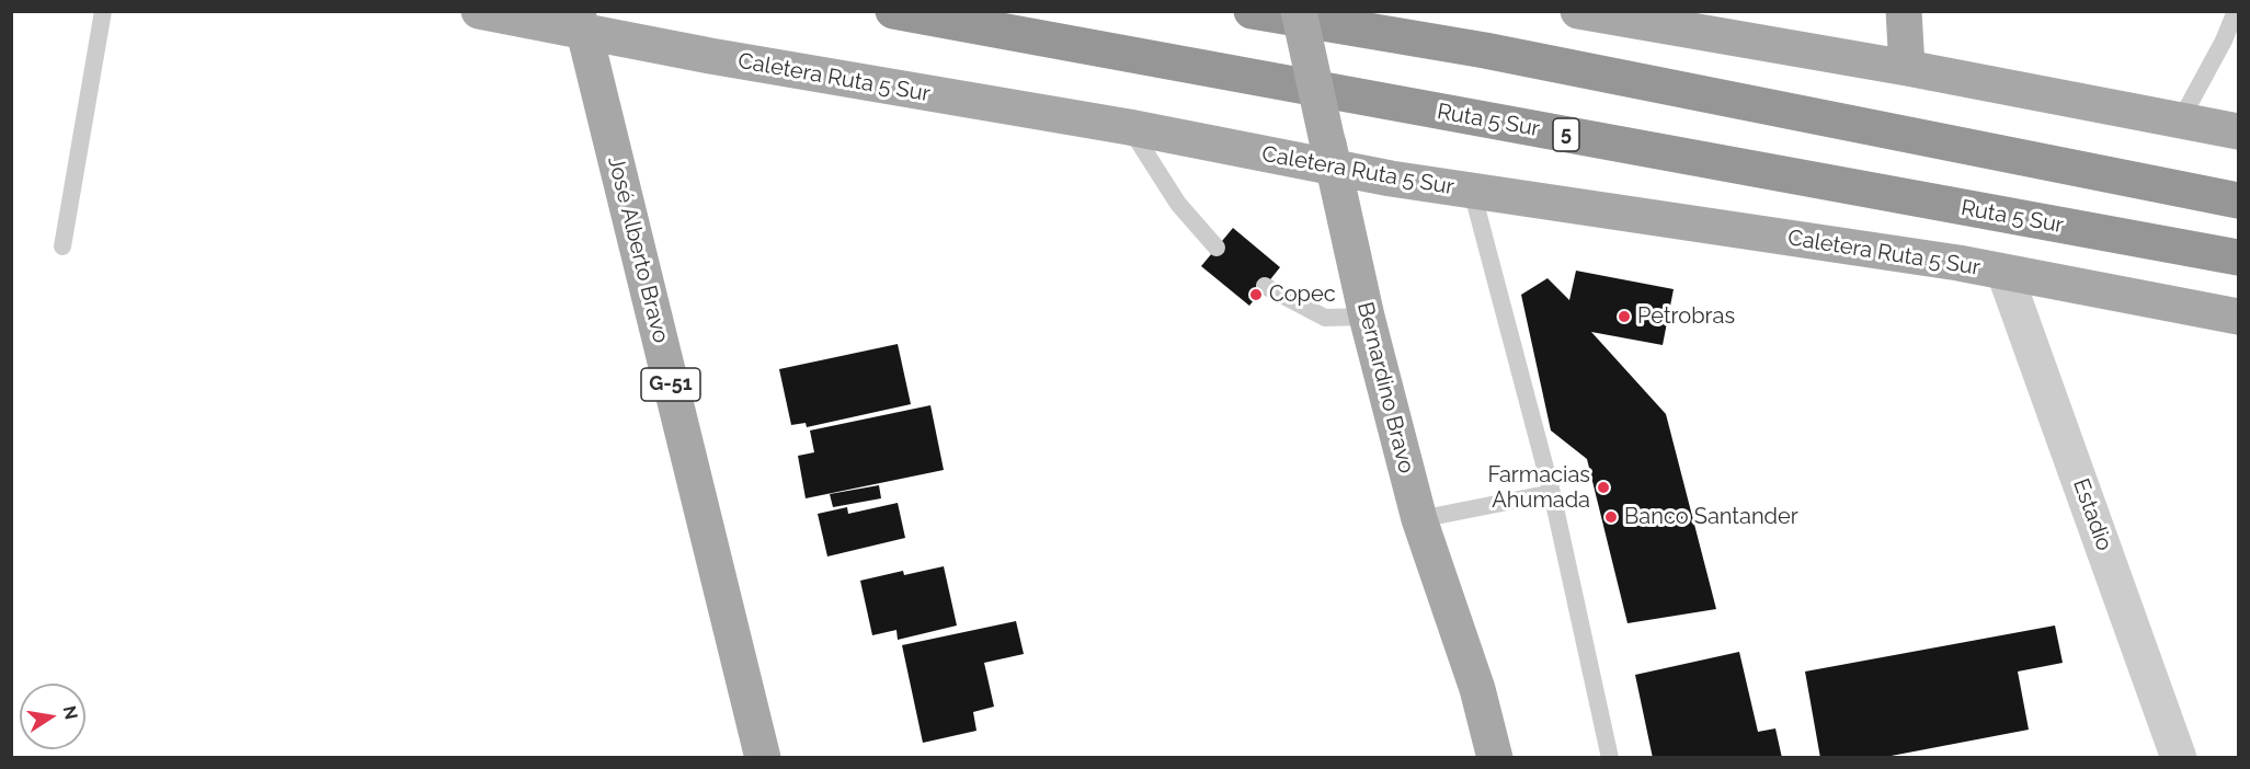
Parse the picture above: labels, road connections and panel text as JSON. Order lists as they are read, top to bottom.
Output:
{
  "streets": {
    "highway": ["Ruta 5 Sur", "5"],
    "main road": [
      "Caletera Ruta 5 Sur",
      "José Alberto Bravo",
      "G-51",
      "Bernardino Bravo"
    ],
    "street": ["Estadio"]
  },
  "crossings": [
    ["Caletera Ruta 5 Sur", "José Alberto Bravo"],
    ["Caletera Ruta 5 Sur", "Bernardino Bravo"],
    ["Caletera Ruta 5 Sur", "Estadio"]
  ],
  "places": [
    "Copec",
    "Petrobras",
    "Farmacias Ahumada",
    "Banco Santander"
  ],
  "north": "right"
}
